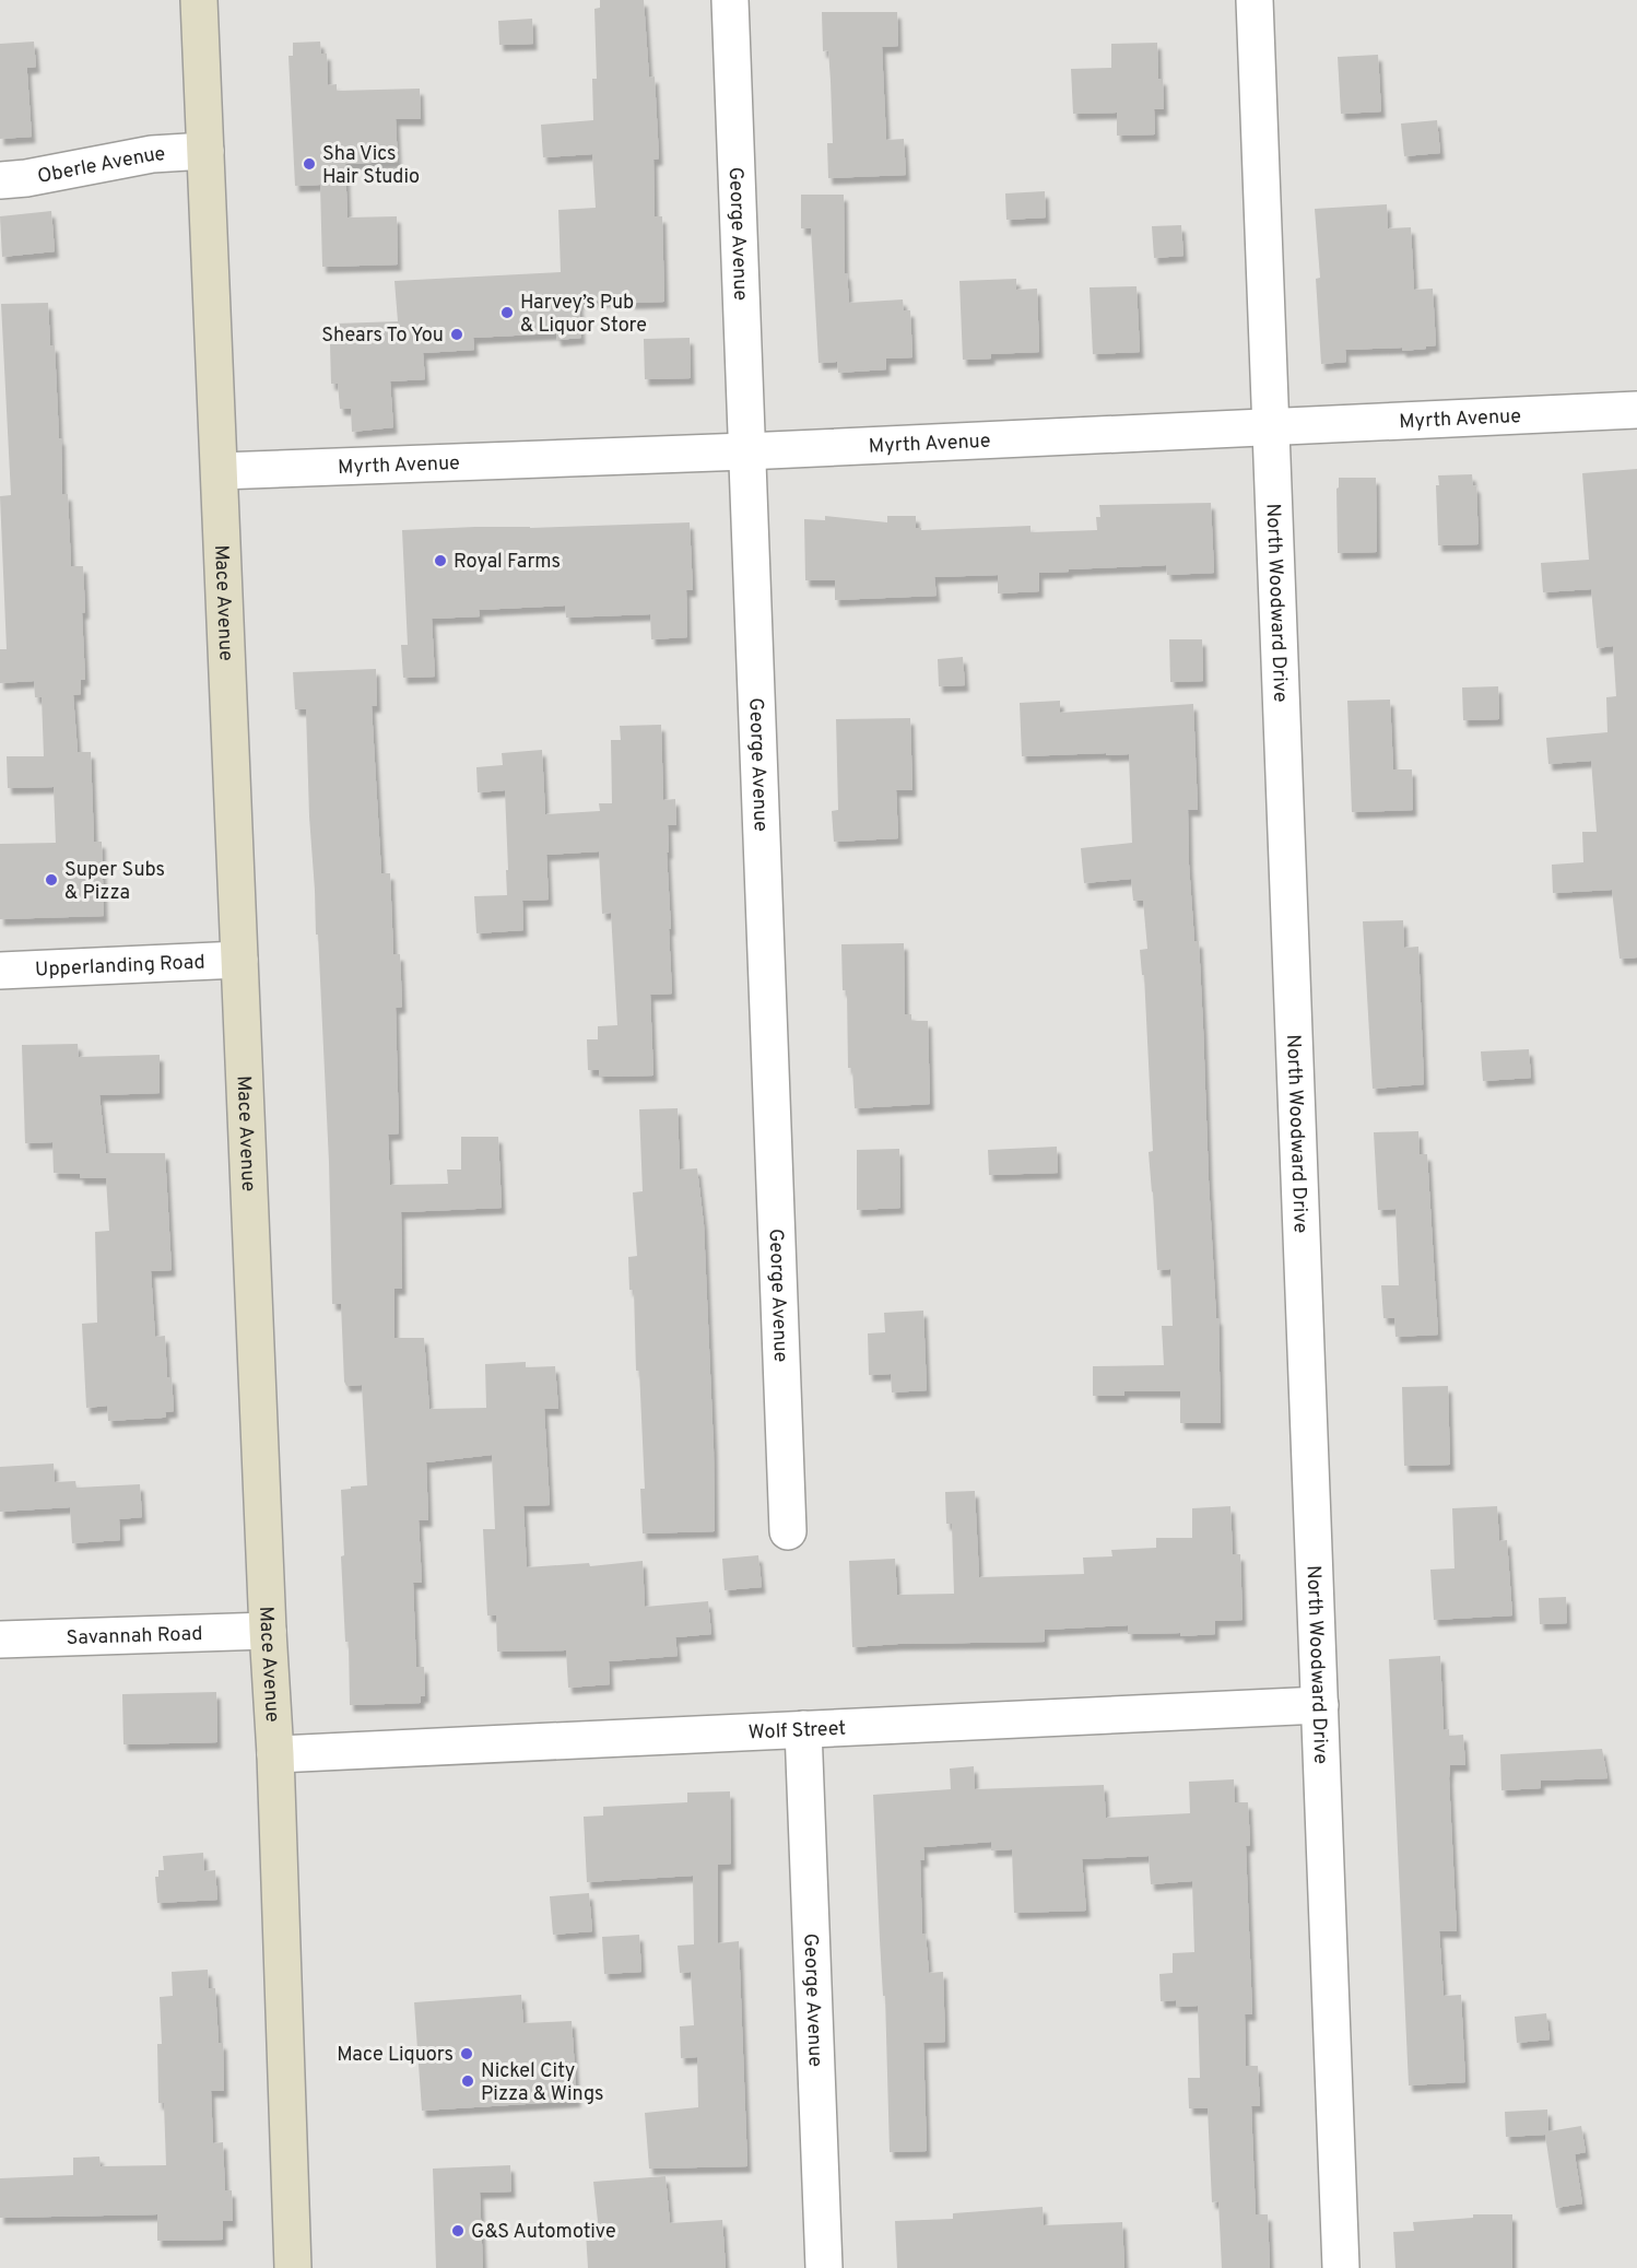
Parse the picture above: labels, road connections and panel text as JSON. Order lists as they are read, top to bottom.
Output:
{
  "streets": {
    "main road": ["Mace Avenue"],
    "street": [
      "Oberle Avenue",
      "George Avenue",
      "Myrth Avenue",
      "North Woodward Drive",
      "Upperlanding Road",
      "Savannah Road",
      "Wolf Street"
    ]
  },
  "crossings": [
    ["Oberle Avenue", "Mace Avenue"],
    ["George Avenue", "Myrth Avenue"],
    ["George Avenue", "Wolf Street"],
    ["Myrth Avenue", "Mace Avenue"],
    ["Myrth Avenue", "North Woodward Drive"],
    ["Mace Avenue", "Upperlanding Road"],
    ["Mace Avenue", "Savannah Road"],
    ["Mace Avenue", "Wolf Street"],
    ["North Woodward Drive", "Wolf Street"]
  ],
  "places": [
    "Sha Vics Hair Studio",
    "Harvey’s Pub & Liquor Store",
    "Shears To You",
    "Royal Farms",
    "Super Subs & Pizza",
    "Mace Liquors",
    "Nickel City Pizza & Wings",
    "G&S Automotive"
  ]
}
